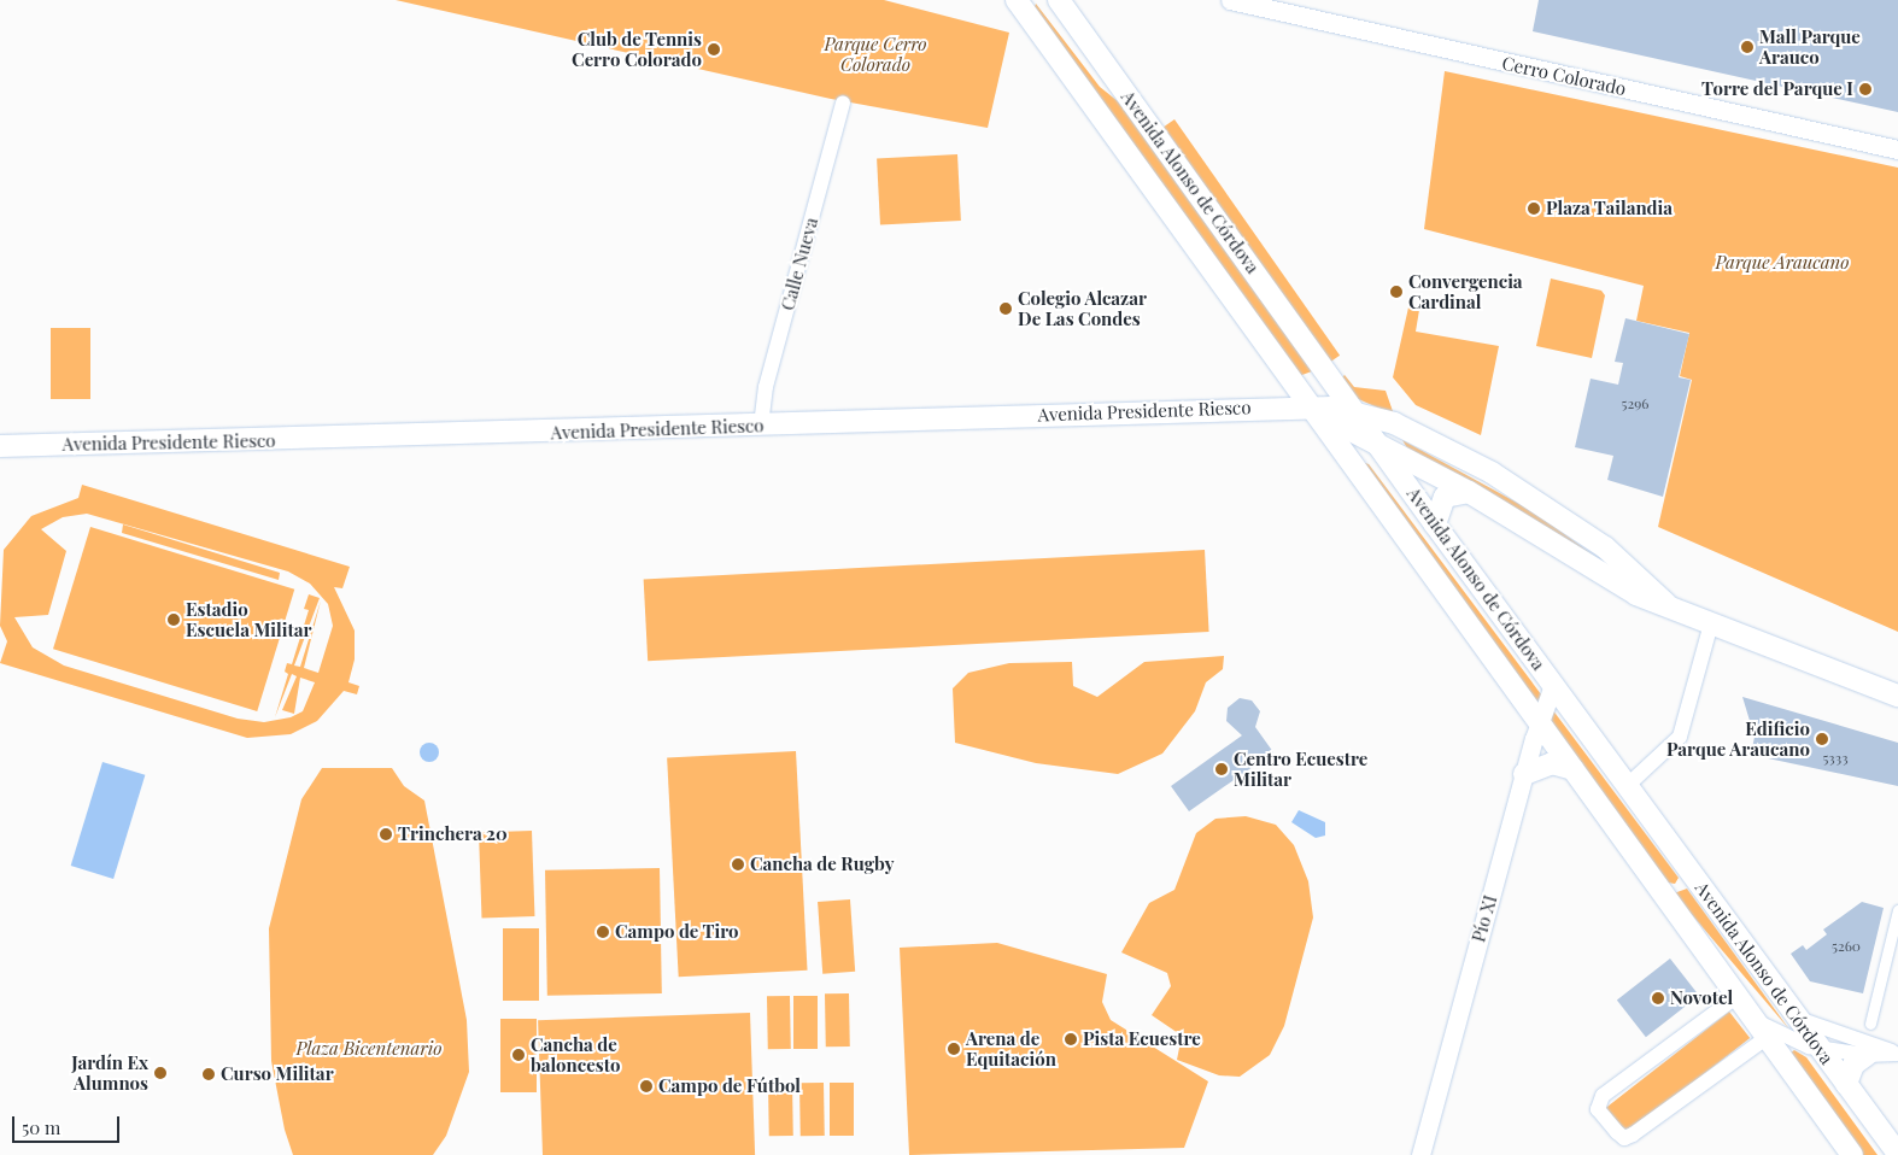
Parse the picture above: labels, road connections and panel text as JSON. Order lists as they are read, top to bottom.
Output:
{
  "streets": {
    "main road": ["Avenida Alonso de Córdova", "Avenida Presidente Riesco"],
    "street": ["Cerro Colorado", "Calle Nueva", "Pío XI"]
  },
  "crossings": [
    ["Avenida Alonso de Córdova", "Avenida Presidente Riesco"],
    ["Avenida Alonso de Córdova", "Pío XI"],
    ["Calle Nueva", "Avenida Presidente Riesco"]
  ],
  "parks": ["Parque Cerro Colorado", "Parque Araucano", "Plaza Bicentenario"],
  "places": [
    "Mall Parque Arauco",
    "Club de Tennis Cerro Colorado",
    "Torre del Parque I",
    "Plaza Tailandia",
    "Convergencia Cardinal",
    "Colegio Alcazar De Las Condes",
    "Estadio Escuela Militar",
    "Edificio Parque Araucano",
    "Centro Ecuestre Militar",
    "Trinchera 20",
    "Cancha de Rugby",
    "Campo de Tiro",
    "Novotel",
    "Pista Ecuestre",
    "Arena de Equitación",
    "Cancha de baloncesto",
    "Jardín Ex Alumnos",
    "Curso Militar",
    "Campo de Fútbol"
  ],
  "house_numbers": ["5296", "5333", "5260"],
  "scale_bar": "50 m"
}
